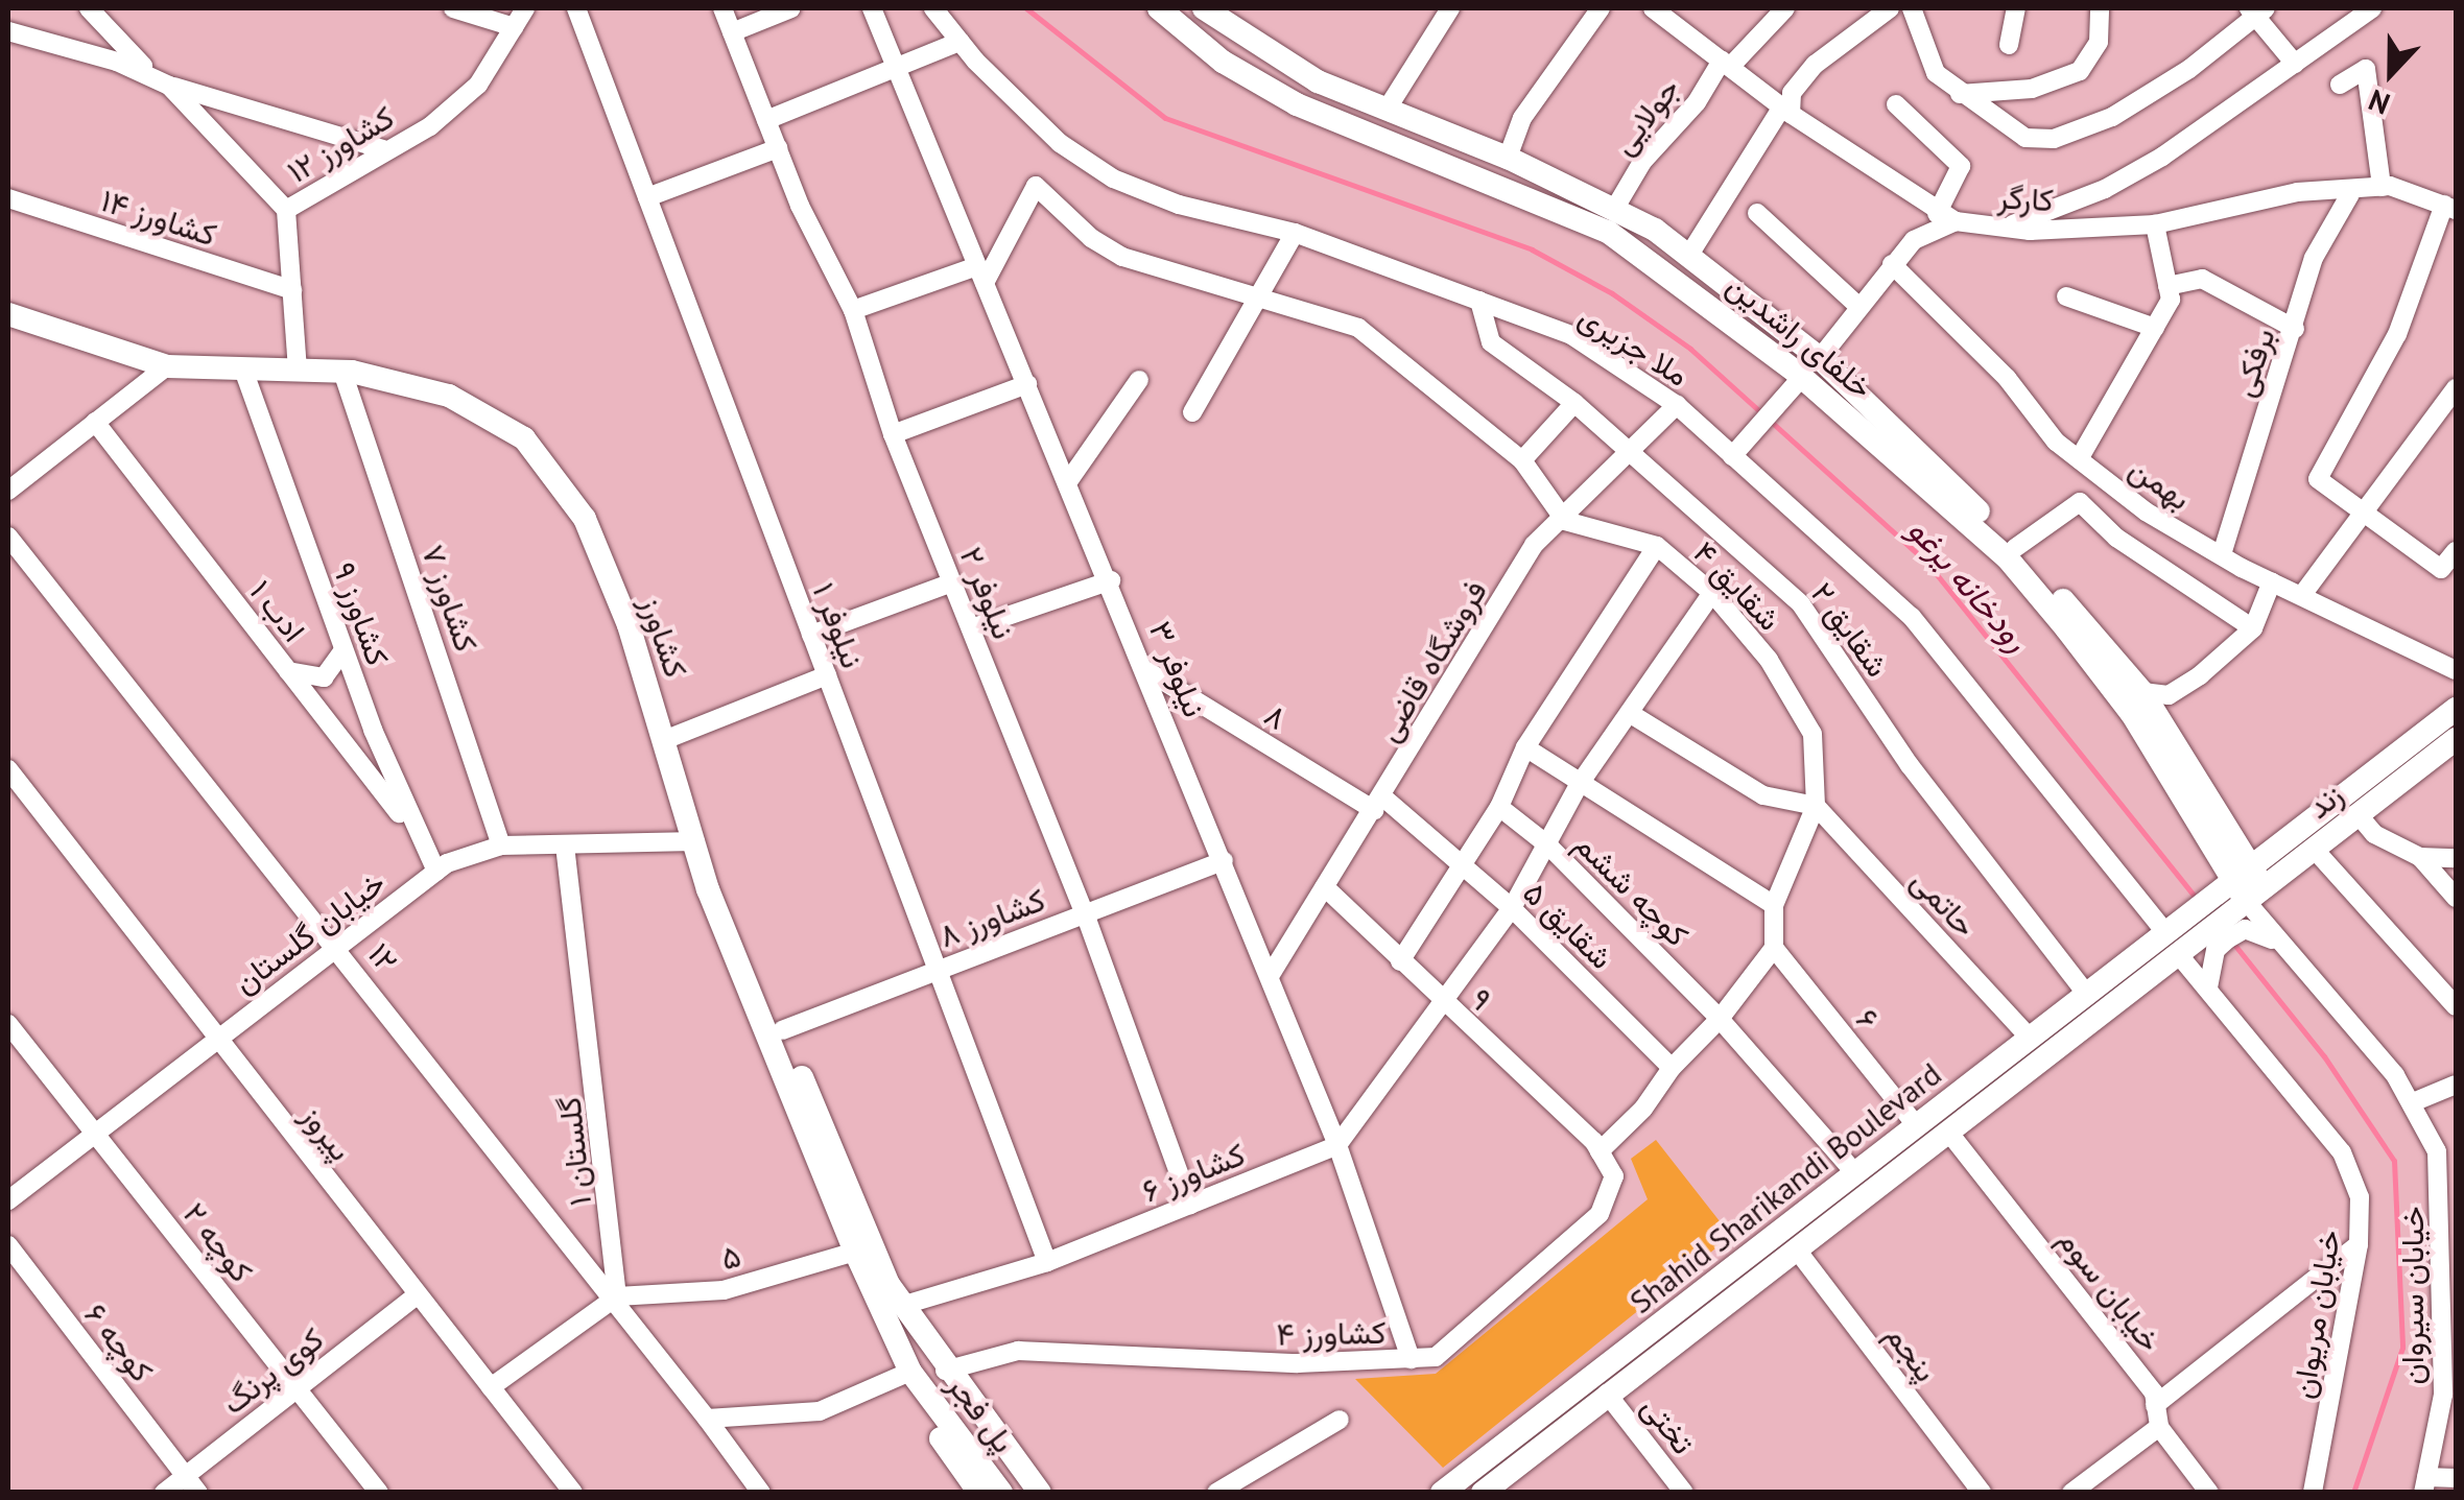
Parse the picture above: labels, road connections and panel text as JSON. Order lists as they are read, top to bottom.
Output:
{
  "streets": {
    "main road": [
      "خلفای راشدین",
      "کشاورز",
      "زند",
      "Shahid Sharikandi Boulevard",
      "پل فجر"
    ],
    "street": [
      "جولایی",
      "کشاورز ۱۲",
      "کارگر",
      "کشاورز ۱۴",
      "ملا جزیری",
      "برفکی",
      "بهمن",
      "شقایق ۴",
      "نیلوفر ۲",
      "کشاورز ۷",
      "ادب ۱",
      "کشاورز ۹",
      "نیلوفر ۱",
      "شقایق ۲",
      "فروشگاه قاضی",
      "نیلوفر ۳",
      "۸",
      "کوچه ششم",
      "حاتمی",
      "کشاورز ۸",
      "شقایق ۵",
      "خیابان گلستان",
      "۱۲",
      "۹",
      "۶",
      "پیروز",
      "گلستان ۱",
      "کشاورز ۶",
      "کوچه ۲",
      "۵",
      "خیابان سوم",
      "خیابان سیروان",
      "خیابان مریوان",
      "کشاورز ۴",
      "کوچه ۶",
      "پنجم",
      "کوی پرنگ",
      "تختی"
    ]
  },
  "crossings": [
    ["جولایی", "کارگر"],
    ["کشاورز ۱۲", "کشاورز ۱۴"],
    ["کشاورز ۱۲", "کشاورز"],
    ["کارگر", "برفکی"],
    ["خلفای راشدین", "زند"],
    ["خلفای راشدین", "خیابان سیروان"],
    ["ملا جزیری", "شقایق ۲"],
    ["ملا جزیری", "فروشگاه قاضی"],
    ["ملا جزیری", "Shahid Sharikandi Boulevard"],
    ["ملا جزیری", "خیابان مریوان"],
    ["برفکی", "بهمن"],
    ["شقایق ۴", "فروشگاه قاضی"],
    ["شقایق ۴", "حاتمی"],
    ["شقایق ۴", "۶"],
    ["نیلوفر ۲", "کشاورز ۸"],
    ["نیلوفر ۲", "کشاورز ۶"],
    ["کشاورز ۷", "کشاورز"],
    ["کشاورز ۷", "خیابان گلستان"],
    ["ادب ۱", "کشاورز ۹"],
    ["کشاورز ۹", "کشاورز"],
    ["کشاورز ۹", "خیابان گلستان"],
    ["نیلوفر ۱", "کشاورز ۸"],
    ["نیلوفر ۱", "کشاورز ۶"],
    ["شقایق ۲", "فروشگاه قاضی"],
    ["شقایق ۲", "Shahid Sharikandi Boulevard"],
    ["کشاورز", "خیابان گلستان"],
    ["کشاورز", "۵"],
    ["کشاورز", "کشاورز ۴"],
    ["کشاورز", "پل فجر"],
    ["فروشگاه قاضی", "نیلوفر ۳"],
    ["فروشگاه قاضی", "۸"],
    ["فروشگاه قاضی", "شقایق ۵"],
    ["فروشگاه قاضی", "۹"],
    ["نیلوفر ۳", "۸"],
    ["نیلوفر ۳", "کشاورز ۸"],
    ["نیلوفر ۳", "کشاورز ۶"],
    ["نیلوفر ۳", "کشاورز ۴"],
    ["۸", "شقایق ۵"],
    ["زند", "خیابان سیروان"],
    ["حاتمی", "Shahid Sharikandi Boulevard"],
    ["خیابان گلستان", "۱۲"],
    ["خیابان گلستان", "پیروز"],
    ["خیابان گلستان", "گلستان ۱"],
    ["خیابان گلستان", "کوچه ۲"],
    ["۱۲", "گلستان ۱"],
    ["۱۲", "۵"],
    ["۱۲", "کشاورز ۴"],
    ["۹", "کشاورز ۴"],
    ["۶", "Shahid Sharikandi Boulevard"],
    ["پیروز", "کوی پرنگ"],
    ["گلستان ۱", "۵"],
    ["Shahid Sharikandi Boulevard", "خیابان مریوان"],
    ["کوچه ۲", "کوی پرنگ"],
    ["کشاورز ۴", "پل فجر"],
    ["کوچه ۶", "کوی پرنگ"]
  ],
  "water": ["رودخانه یرغو"],
  "north": "bottom"
}
